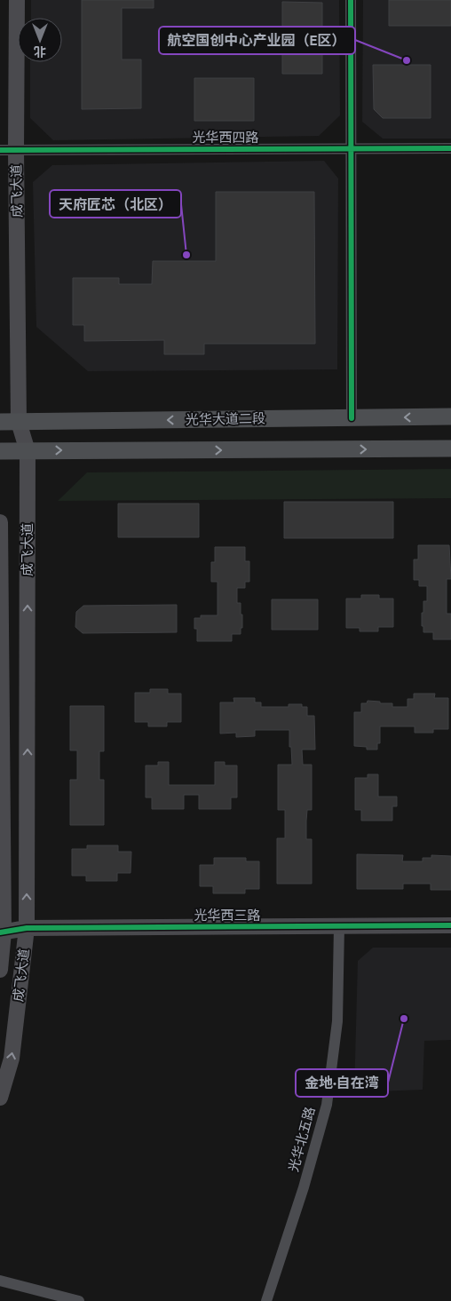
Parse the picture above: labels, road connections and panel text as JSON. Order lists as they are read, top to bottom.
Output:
{
  "streets": {
    "main road": ["成飞大道", "光华大道二段", "光华西三路"],
    "street": ["光华西四路", "光华北五路"]
  },
  "crossings": [
    ["光华西四路", "成飞大道"],
    ["成飞大道", "光华大道二段"],
    ["成飞大道", "光华西三路"],
    ["光华西三路", "光华北五路"]
  ],
  "places": ["航空国创中心产业园（E区）", "天府匠芯（北区）", "金地·自在湾"],
  "north": "bottom"
}
